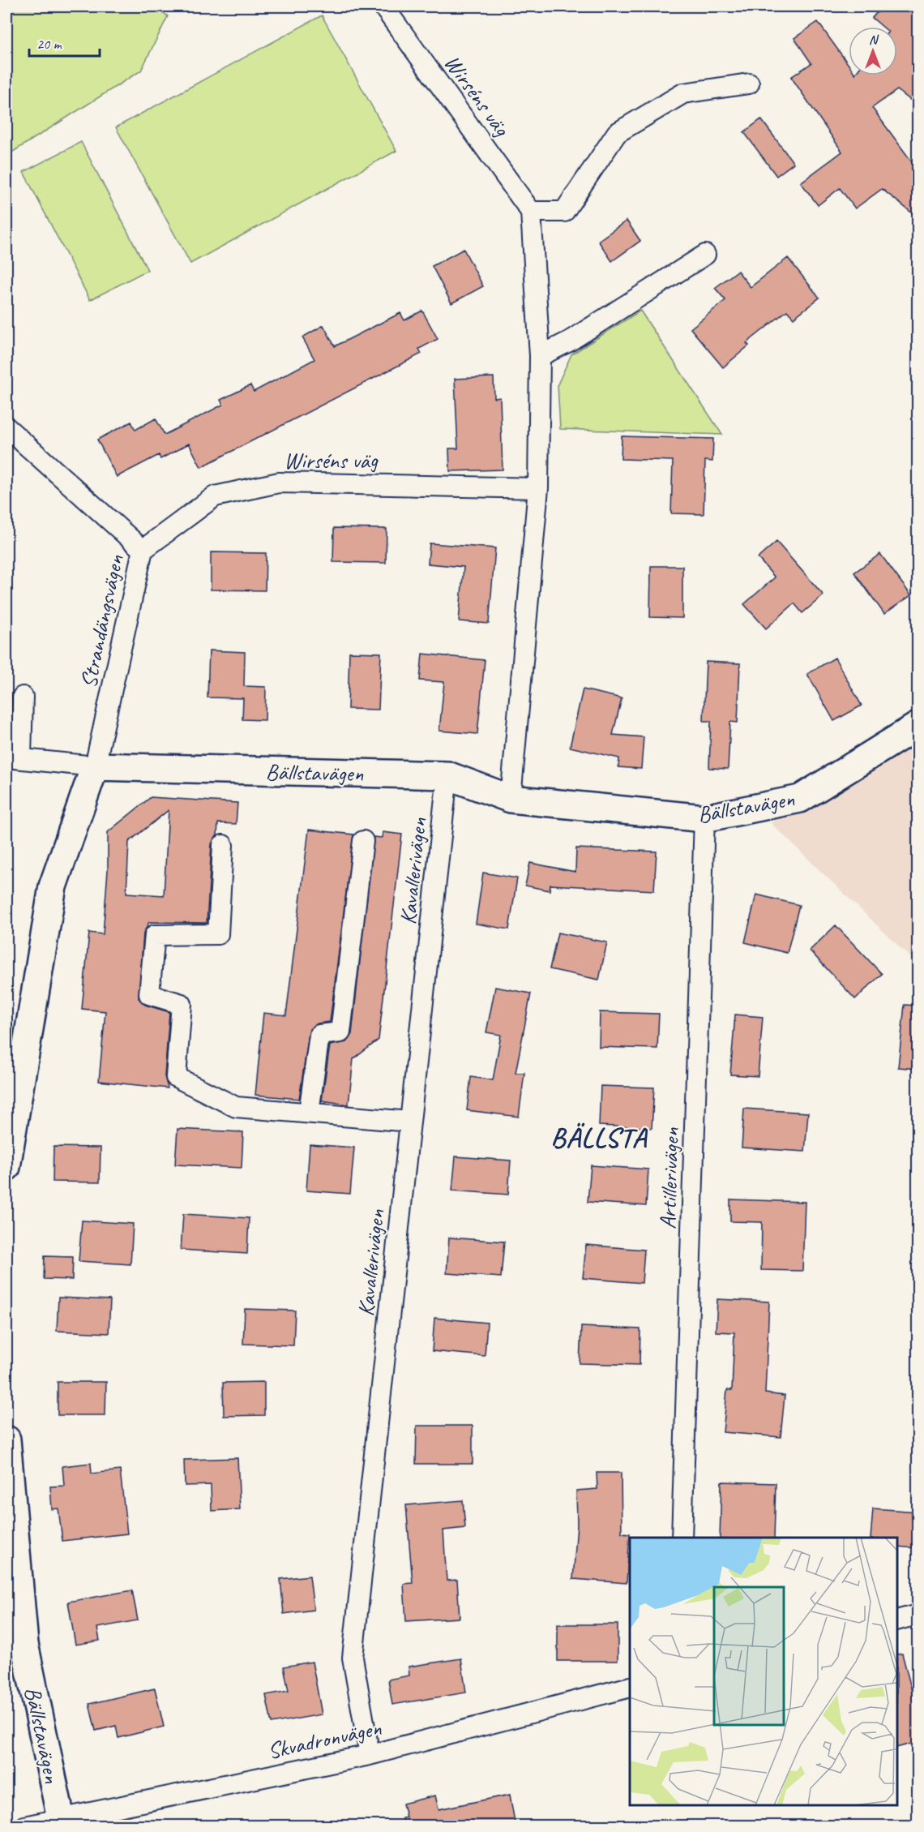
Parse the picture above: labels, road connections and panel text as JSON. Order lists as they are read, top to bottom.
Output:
{
  "streets": {
    "street": [
      "Wirséns väg",
      "Strandängsvägen",
      "Bällstavägen",
      "Kavallerivägen",
      "Artillerivägen",
      "Skvadronvägen"
    ]
  },
  "crossings": [
    ["Wirséns väg", "Strandängsvägen"],
    ["Strandängsvägen", "Bällstavägen"],
    ["Bällstavägen", "Kavallerivägen"],
    ["Bällstavägen", "Artillerivägen"],
    ["Bällstavägen", "Skvadronvägen"],
    ["Kavallerivägen", "Skvadronvägen"]
  ],
  "districts": ["BÄLLSTA"],
  "scale_bar": "20 m",
  "north": "top"
}
